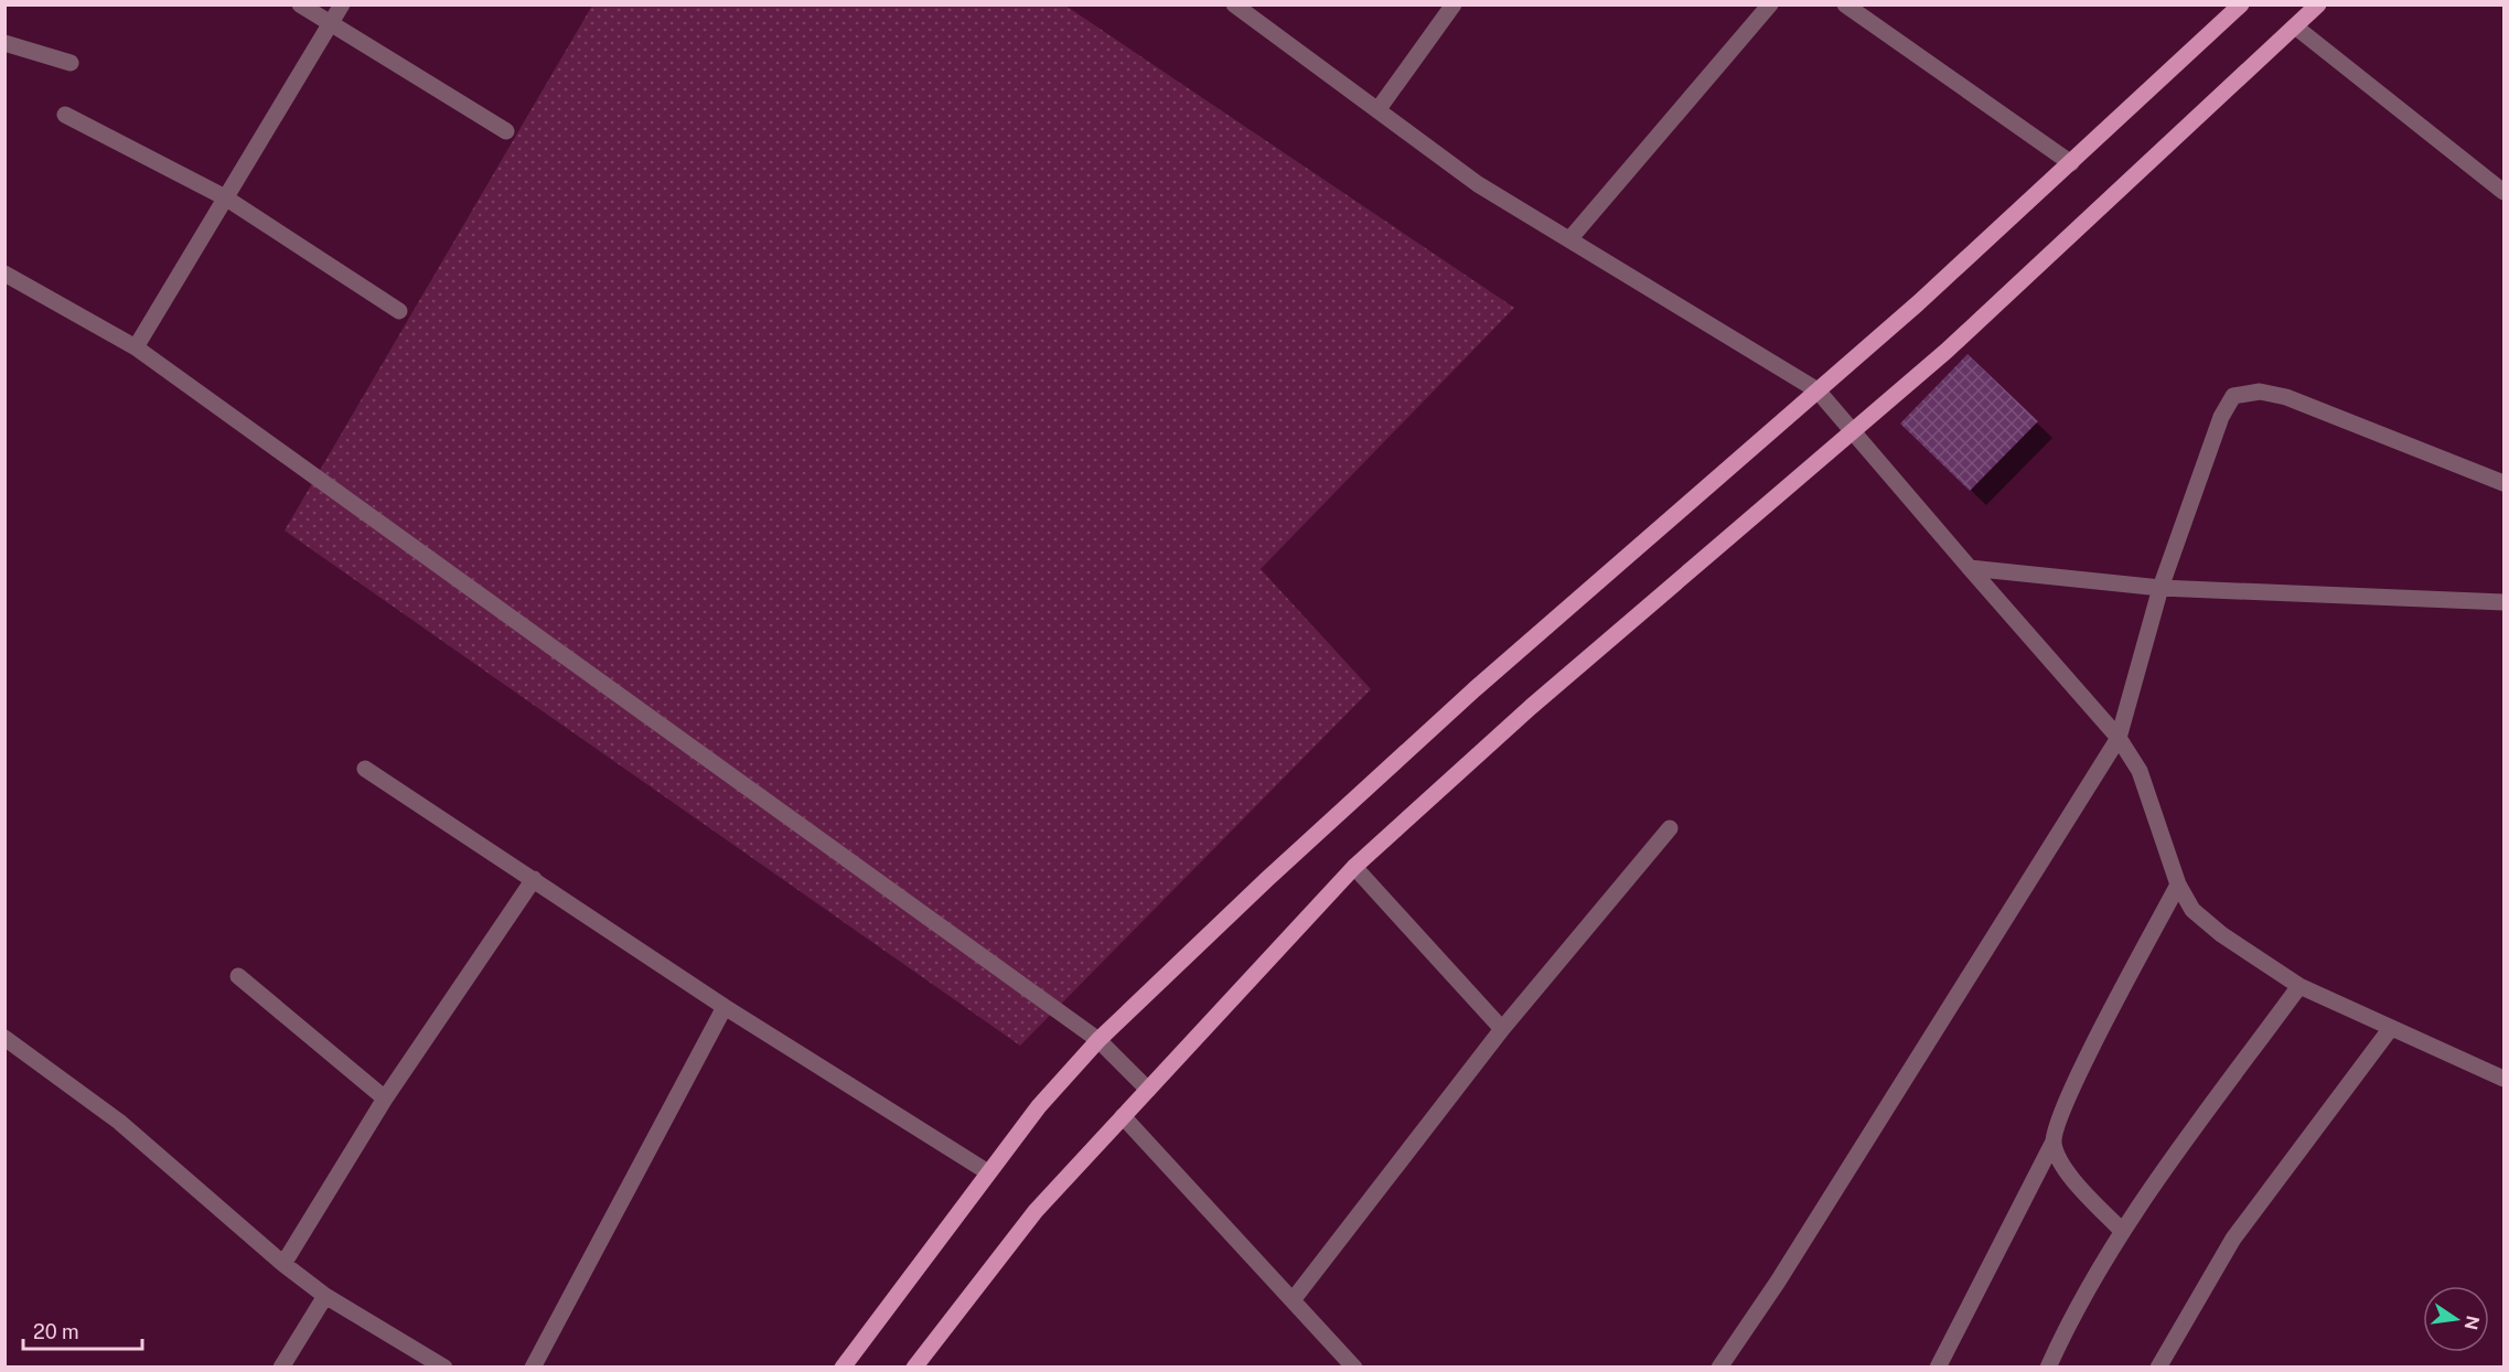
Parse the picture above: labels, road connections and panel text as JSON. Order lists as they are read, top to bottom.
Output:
{
  "scale_bar": "20 m",
  "north": "right"
}
